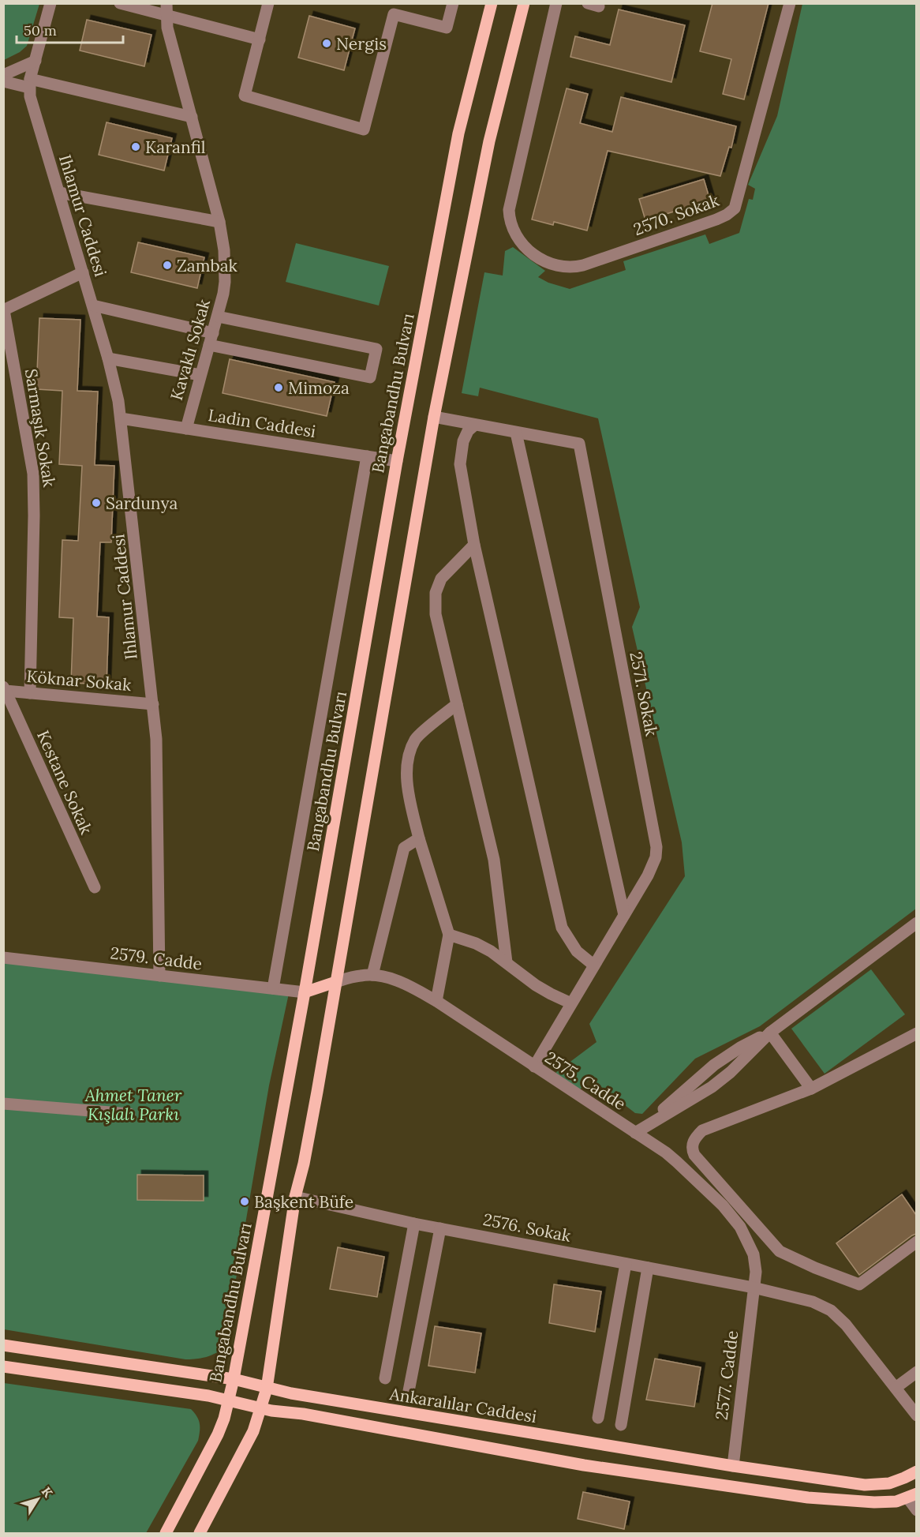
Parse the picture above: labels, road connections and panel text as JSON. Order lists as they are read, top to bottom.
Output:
{
  "streets": {
    "main road": ["Bangabandhu Bulvarı", "Ankaralılar Caddesi"],
    "street": [
      "2570. Sokak",
      "Ihlamur Caddesi",
      "Kavaklı Sokak",
      "Ladin Caddesi",
      "Sarmaşık Sokak",
      "Köknar Sokak",
      "2571. Sokak",
      "Kestane Sokak",
      "2579. Cadde",
      "2575. Cadde",
      "2576. Sokak",
      "2577. Cadde"
    ]
  },
  "crossings": [
    ["Ihlamur Caddesi", "Ladin Caddesi"],
    ["Ihlamur Caddesi", "Köknar Sokak"],
    ["Ihlamur Caddesi", "2579. Cadde"],
    ["Kavaklı Sokak", "Ladin Caddesi"],
    ["Bangabandhu Bulvarı", "Ladin Caddesi"],
    ["Bangabandhu Bulvarı", "2579. Cadde"],
    ["Bangabandhu Bulvarı", "Ankaralılar Caddesi"],
    ["Sarmaşık Sokak", "Köknar Sokak"],
    ["Köknar Sokak", "Kestane Sokak"],
    ["2571. Sokak", "2575. Cadde"],
    ["2575. Cadde", "2576. Sokak"],
    ["2575. Cadde", "2577. Cadde"],
    ["2576. Sokak", "2577. Cadde"],
    ["2577. Cadde", "Ankaralılar Caddesi"]
  ],
  "parks": ["Ahmet Taner Kışlalı Parkı"],
  "places": [
    "Nergis",
    "Karanfil",
    "Zambak",
    "Mimoza",
    "Sardunya",
    "Başkent Büfe"
  ],
  "scale_bar": "50 m",
  "north": "top right"
}
